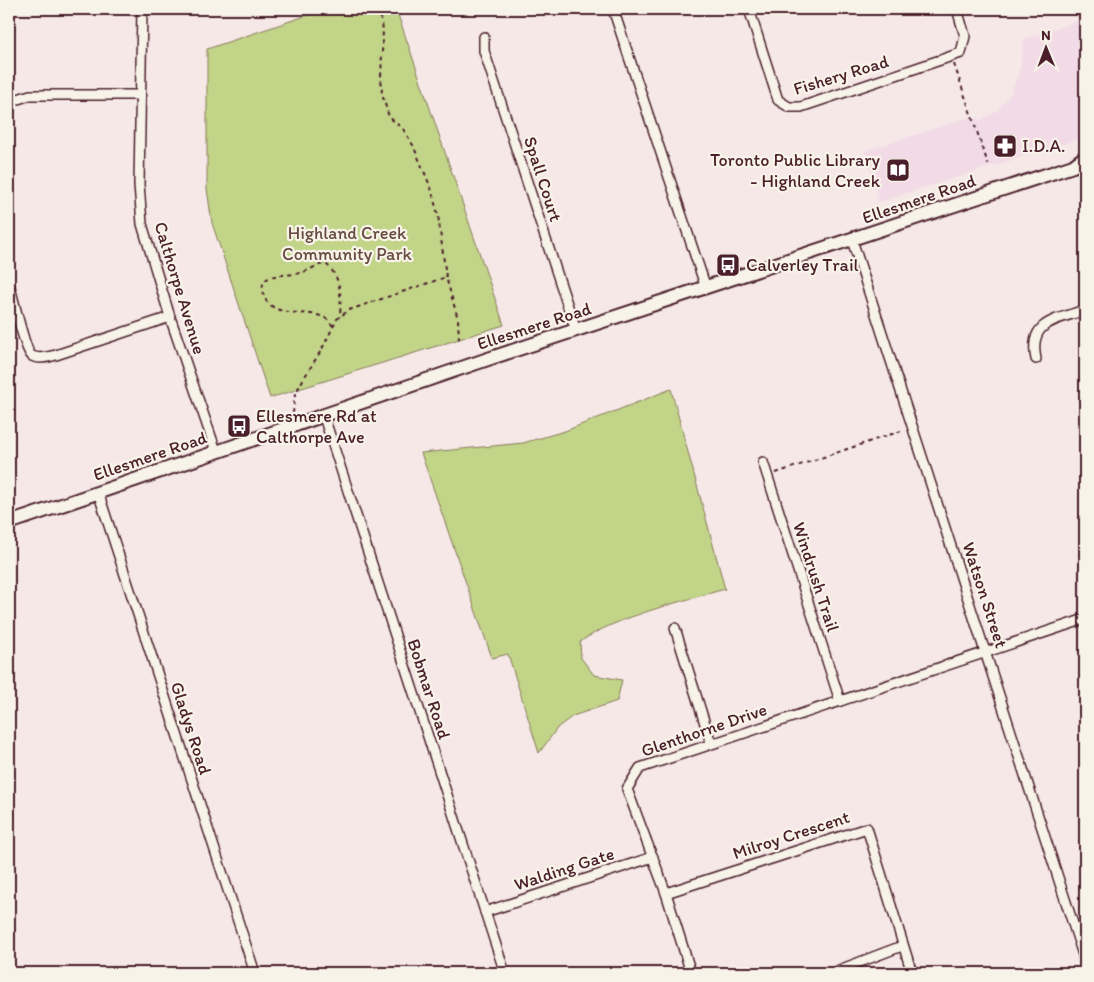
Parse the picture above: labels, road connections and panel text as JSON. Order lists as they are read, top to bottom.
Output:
{
  "streets": {
    "main road": ["Ellesmere Road"],
    "street": [
      "Fishery Road",
      "Spall Court",
      "Calthorpe Avenue",
      "Windrush Trail",
      "Watson Street",
      "Bobmar Road",
      "Gladys Road",
      "Glenthorne Drive",
      "Milroy Crescent",
      "Walding Gate"
    ]
  },
  "crossings": [
    ["Spall Court", "Ellesmere Road"],
    ["Ellesmere Road", "Calthorpe Avenue"],
    ["Ellesmere Road", "Watson Street"],
    ["Ellesmere Road", "Bobmar Road"],
    ["Ellesmere Road", "Gladys Road"],
    ["Windrush Trail", "Glenthorne Drive"],
    ["Watson Street", "Glenthorne Drive"],
    ["Bobmar Road", "Walding Gate"],
    ["Glenthorne Drive", "Milroy Crescent"],
    ["Glenthorne Drive", "Walding Gate"]
  ],
  "parks": ["Highland Creek Community Park"],
  "places": {
    "pharmacy": ["I.D.A."],
    "library": ["Toronto Public Library - Highland Creek"],
    "bus stop": ["Calverley Trail", "Ellesmere Rd at Calthorpe Ave"]
  },
  "north": "top"
}
